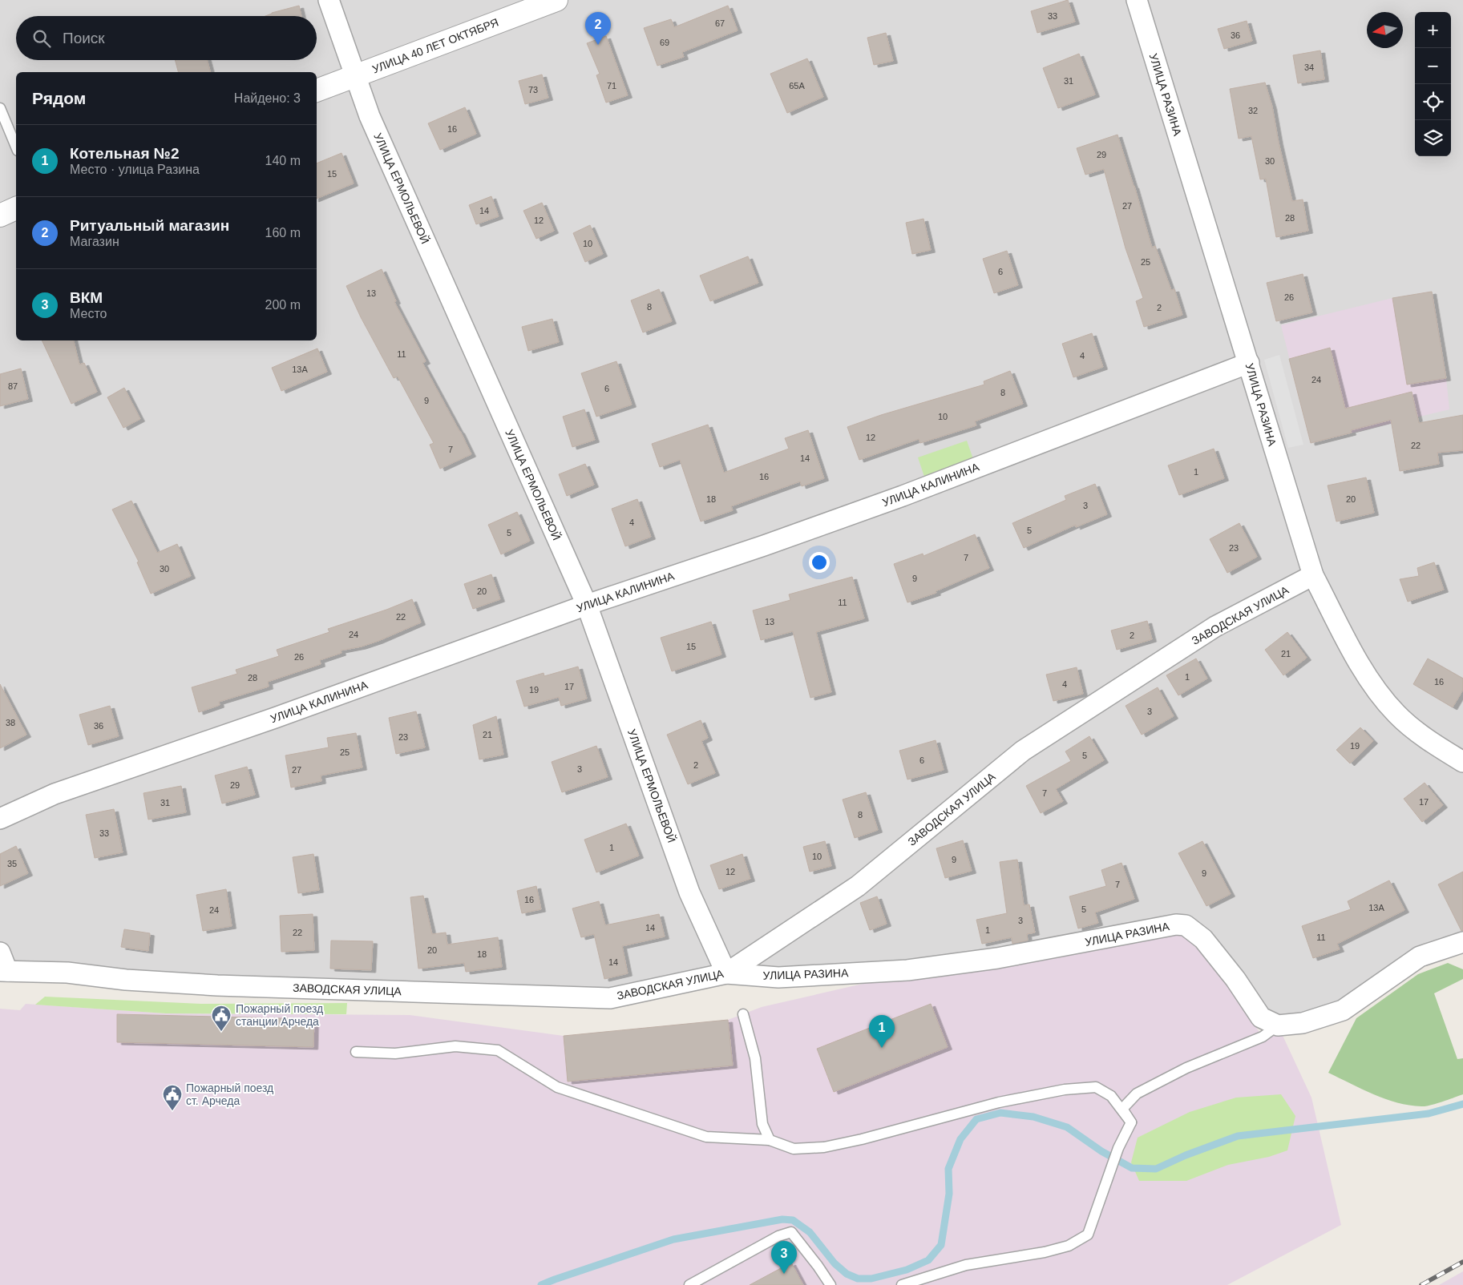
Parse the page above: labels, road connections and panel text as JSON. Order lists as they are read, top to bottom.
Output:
{
  "streets": {
    "street": [
      "УЛИЦА 40 ЛЕТ ОКТЯБРЯ",
      "УЛИЦА РАЗИНА",
      "УЛИЦА ЕРМОЛЬЕВОЙ",
      "УЛИЦА КАЛИНИНА",
      "ЗАВОДСКАЯ УЛИЦА"
    ]
  },
  "crossings": [
    ["УЛИЦА 40 ЛЕТ ОКТЯБРЯ", "УЛИЦА ЕРМОЛЬЕВОЙ"],
    ["УЛИЦА РАЗИНА", "УЛИЦА ЕРМОЛЬЕВОЙ"],
    ["УЛИЦА РАЗИНА", "УЛИЦА КАЛИНИНА"],
    ["УЛИЦА РАЗИНА", "ЗАВОДСКАЯ УЛИЦА"],
    ["УЛИЦА ЕРМОЛЬЕВОЙ", "УЛИЦА КАЛИНИНА"],
    ["УЛИЦА ЕРМОЛЬЕВОЙ", "ЗАВОДСКАЯ УЛИЦА"]
  ],
  "places": {
    "public building": ["Пожарный поезд станции Арчеда", "Пожарный поезд ст. Арчеда"]
  },
  "house_numbers": [
    "33",
    "67",
    "36",
    "69",
    "34",
    "31",
    "71",
    "65А",
    "73",
    "32",
    "16",
    "29",
    "30",
    "15",
    "27",
    "14",
    "28",
    "12",
    "10",
    "25",
    "6",
    "13",
    "26",
    "8",
    "2",
    "11",
    "4",
    "13А",
    "24",
    "87",
    "6",
    "8",
    "9",
    "10",
    "12",
    "22",
    "7",
    "14",
    "1",
    "16",
    "18",
    "20",
    "3",
    "4",
    "5",
    "5",
    "23",
    "7",
    "30",
    "9",
    "20",
    "11",
    "22",
    "13",
    "24",
    "2",
    "15",
    "21",
    "26",
    "1",
    "28",
    "16",
    "4",
    "17",
    "19",
    "3",
    "38",
    "36",
    "21",
    "23",
    "19",
    "25",
    "5",
    "6",
    "2",
    "3",
    "27",
    "29",
    "7",
    "17",
    "31",
    "8",
    "33",
    "1",
    "10",
    "9",
    "35",
    "12",
    "9",
    "7",
    "16",
    "13А",
    "5",
    "24",
    "3",
    "14",
    "1",
    "22",
    "11",
    "20",
    "18",
    "14"
  ],
  "north": "left",
  "page": {
    "map_buttons": ["+", "−"],
    "pins": ["2", "1", "3"],
    "search": "Поиск",
    "heading": ["Рядом", "Найдено: 3"],
    "list": [
      {
        "mark": "1",
        "name": "Котельная №2",
        "note": "Место · улица Разина",
        "value": "140 m"
      },
      {
        "mark": "2",
        "name": "Ритуальный магазин",
        "note": "Магазин",
        "value": "160 m"
      },
      {
        "mark": "3",
        "name": "ВКМ",
        "note": "Место",
        "value": "200 m"
      }
    ]
  }
}
